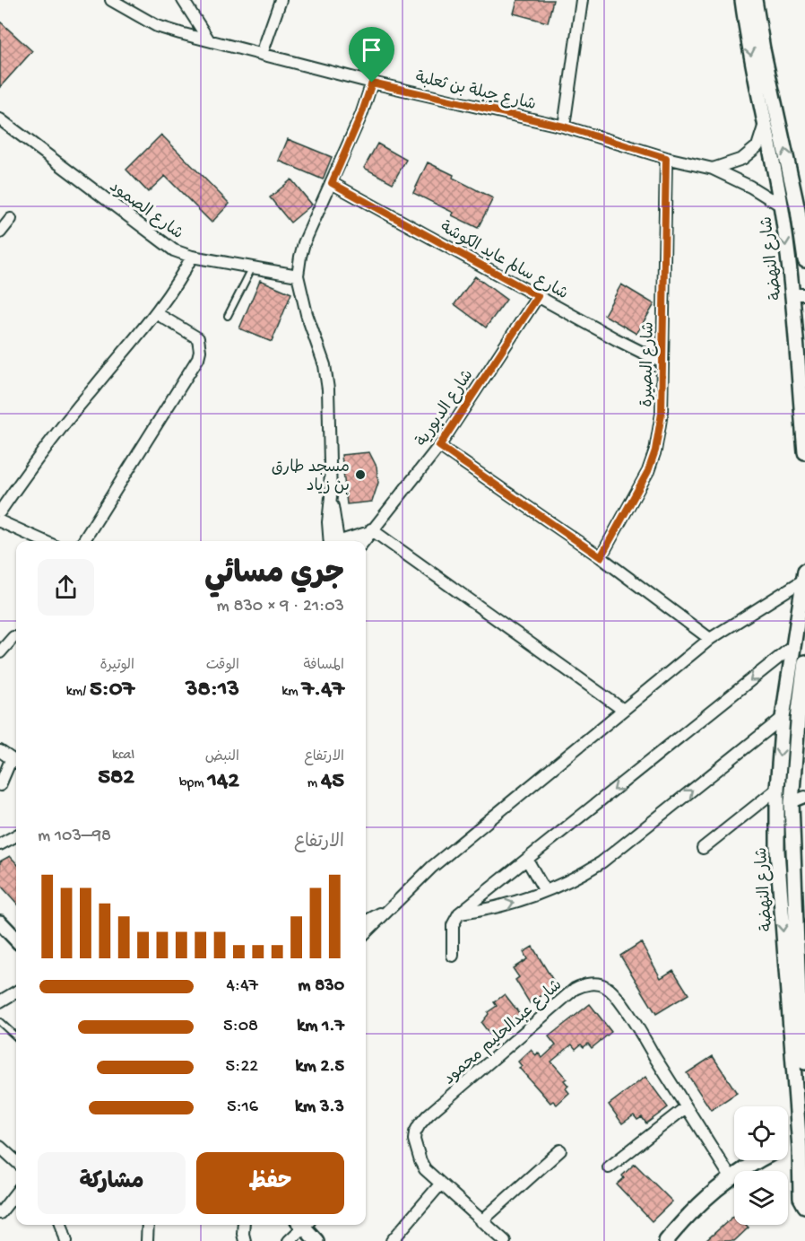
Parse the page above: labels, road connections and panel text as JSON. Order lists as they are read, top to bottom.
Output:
{
  "streets": {
    "street": [
      "شارع جبلة بن ثعلبة",
      "شارع الصمود",
      "شارع النهضة",
      "شارع سالم عايد الكوشة",
      "شارع البصيرة",
      "شارع الدبورية",
      "شارع عبدالحليم محمود"
    ]
  },
  "crossings": [
    ["شارع جبلة بن ثعلبة", "شارع النهضة"],
    ["شارع جبلة بن ثعلبة", "شارع البصيرة"],
    ["شارع سالم عايد الكوشة", "شارع البصيرة"],
    ["شارع سالم عايد الكوشة", "شارع الدبورية"]
  ],
  "places": ["مسجد طارق بن زياد"],
  "page": {
    "heading": ["جري مسائي", "21:03 · 9 × 830 m"],
    "stats": [
      ["المسافة", "7.47 km"],
      ["الوقت", "38:13"],
      ["الوتيرة", "5:07 /km"],
      ["الارتفاع", "45 m"],
      ["النبض", "142 bpm"],
      ["kcal", "582"]
    ],
    "chart": ["الارتفاع", "98–103 m"],
    "list": [
      {
        "name": "830 m",
        "note": "4:47"
      },
      {
        "name": "1.7 km",
        "note": "5:08"
      },
      {
        "name": "2.5 km",
        "note": "5:22"
      },
      {
        "name": "3.3 km",
        "note": "5:16"
      }
    ],
    "buttons": ["حفظ", "مشاركة"]
  }
}
